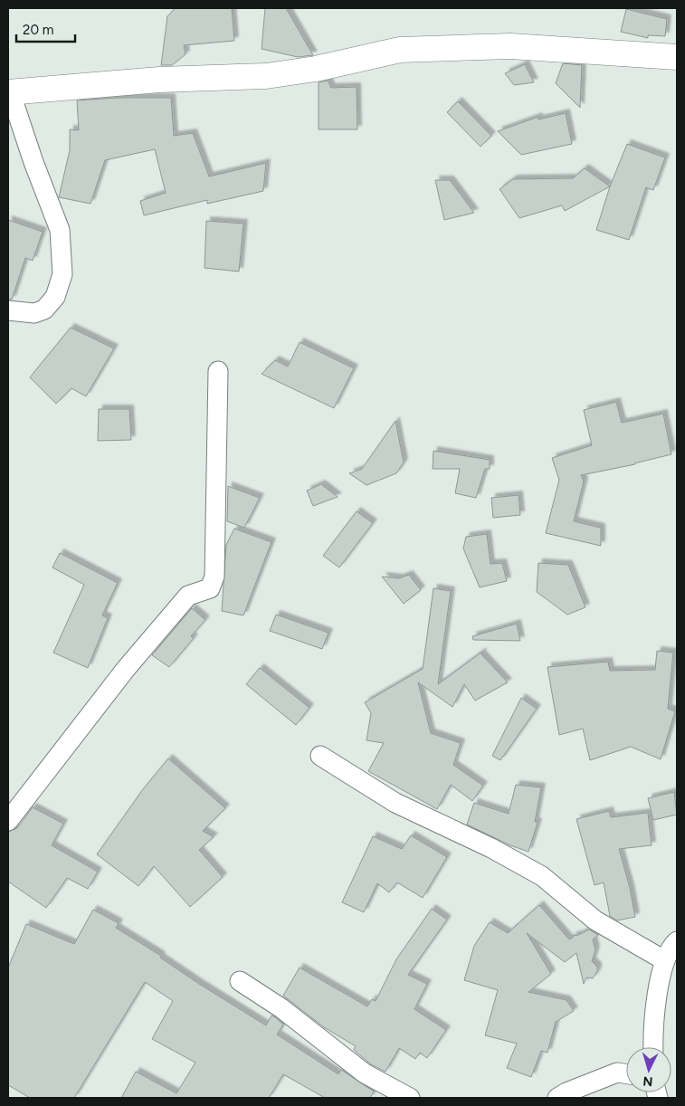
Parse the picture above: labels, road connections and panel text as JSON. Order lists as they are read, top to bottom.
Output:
{
  "scale_bar": "20 m",
  "north": "bottom"
}
